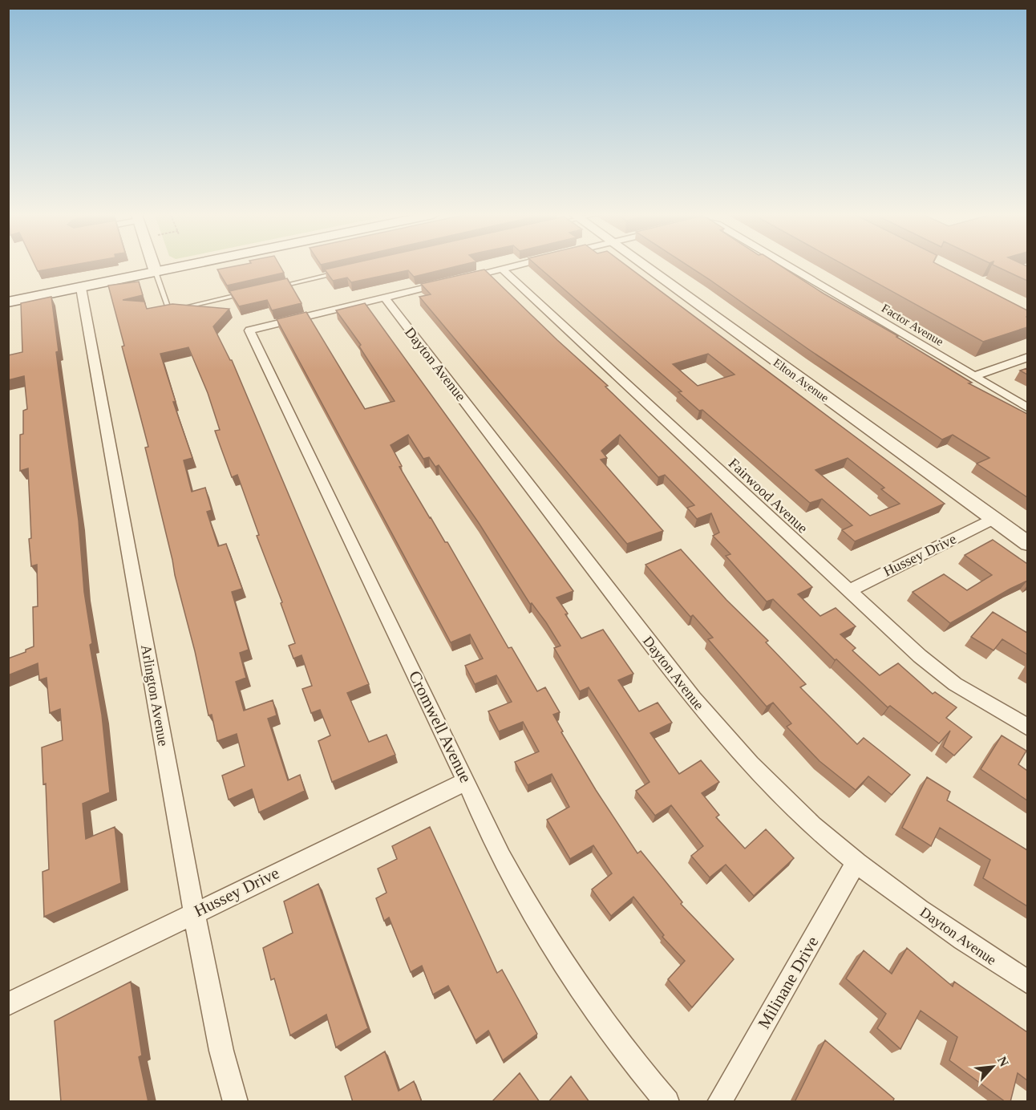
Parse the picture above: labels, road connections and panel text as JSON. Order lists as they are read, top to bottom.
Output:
{
  "streets": {
    "street": [
      "Factor Avenue",
      "Dayton Avenue",
      "Elton Avenue",
      "Fairwood Avenue",
      "Hussey Drive",
      "Arlington Avenue",
      "Cromwell Avenue",
      "Milinane Drive"
    ]
  },
  "crossings": [
    ["Dayton Avenue", "Cromwell Avenue"],
    ["Dayton Avenue", "Milinane Drive"],
    ["Elton Avenue", "Hussey Drive"],
    ["Fairwood Avenue", "Hussey Drive"],
    ["Hussey Drive", "Arlington Avenue"],
    ["Hussey Drive", "Cromwell Avenue"]
  ],
  "north": "top right"
}
